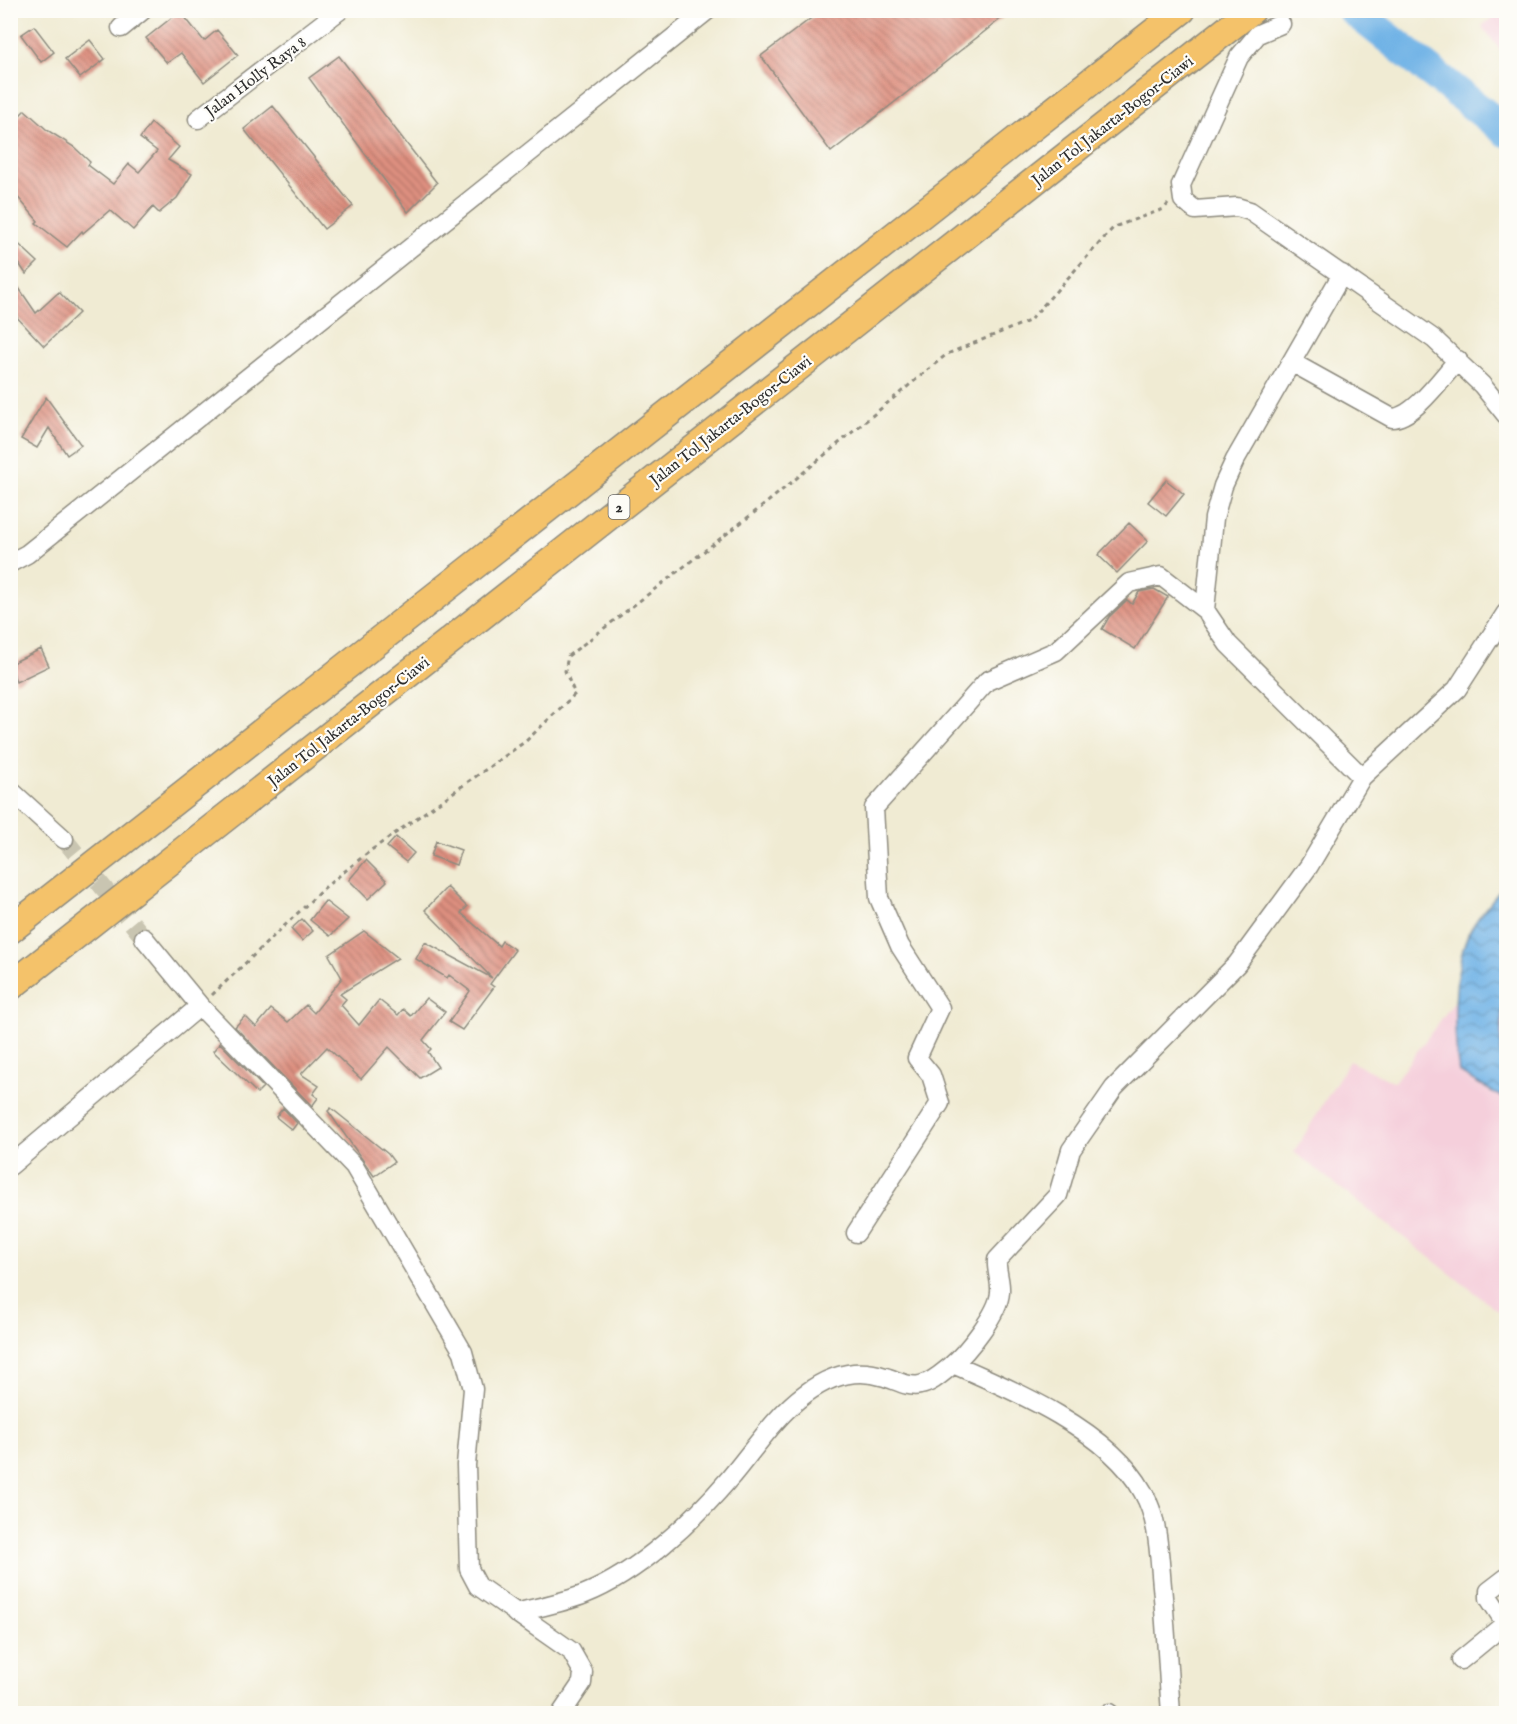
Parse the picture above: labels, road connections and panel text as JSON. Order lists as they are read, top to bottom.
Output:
{
  "streets": {
    "highway": ["Jalan Tol Jakarta–Bogor–Ciawi", "2"],
    "street": ["Jalan Holly Raya 8"]
  }
}
